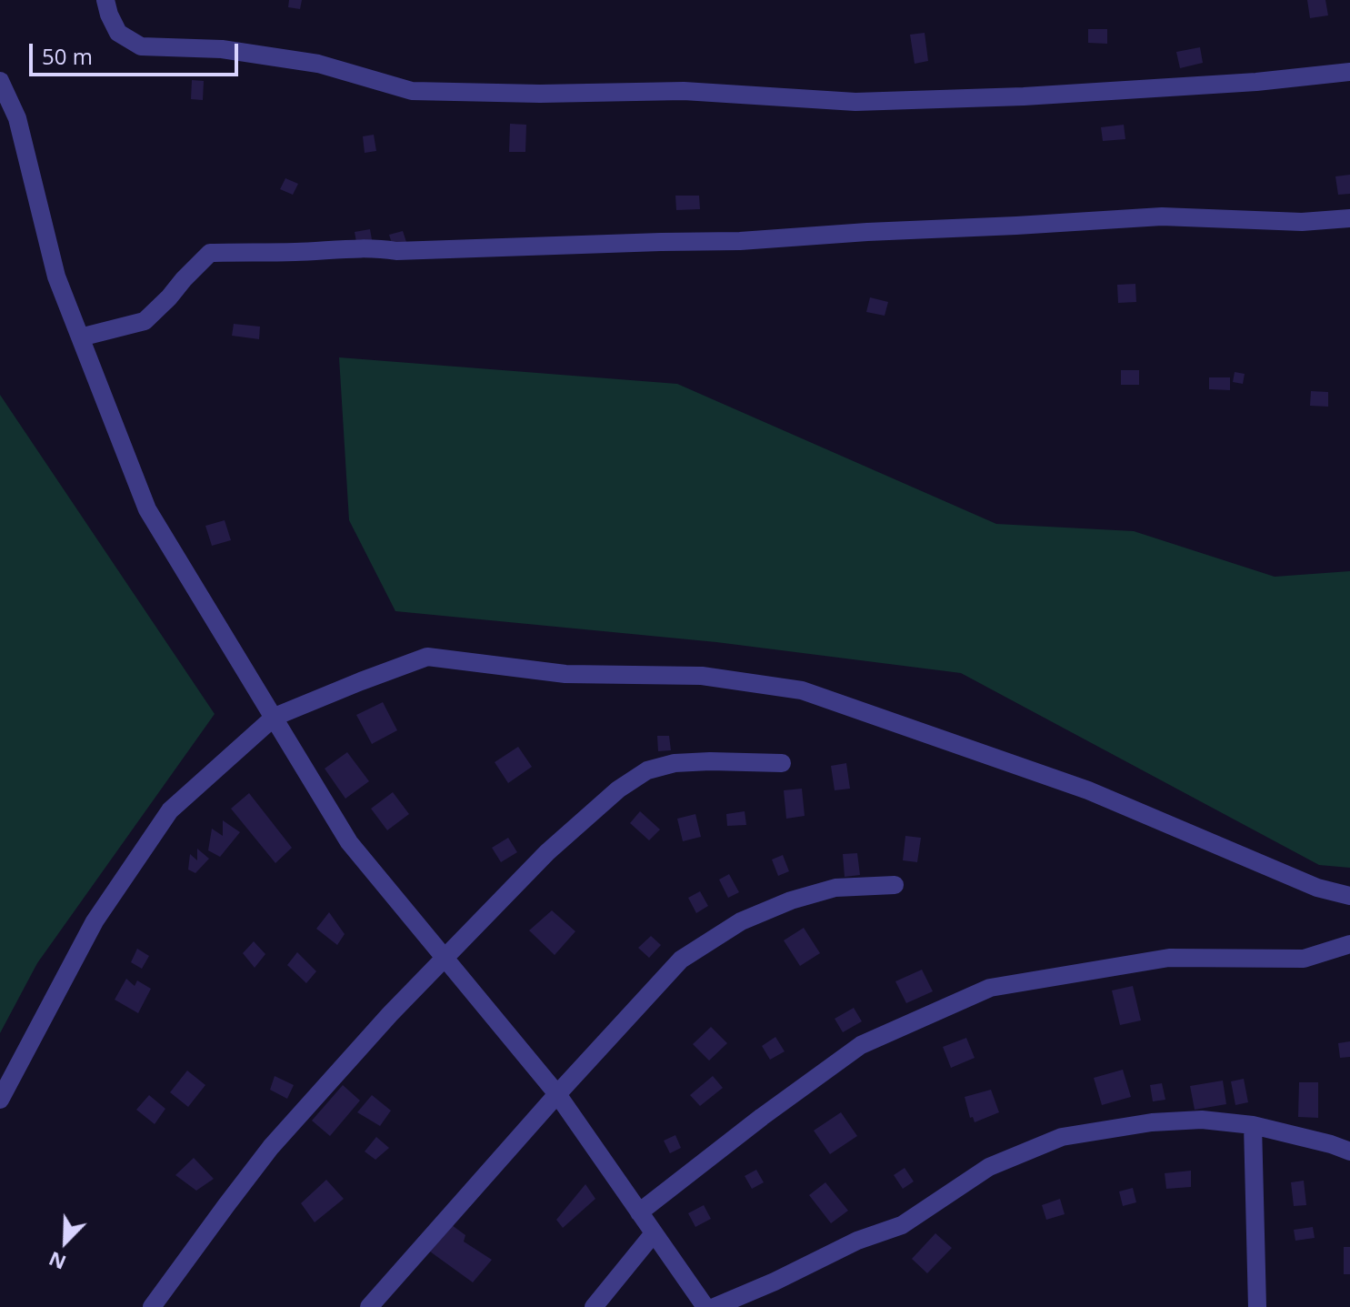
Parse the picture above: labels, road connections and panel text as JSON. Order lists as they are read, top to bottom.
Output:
{
  "scale_bar": "50 m",
  "north": "bottom left"
}
